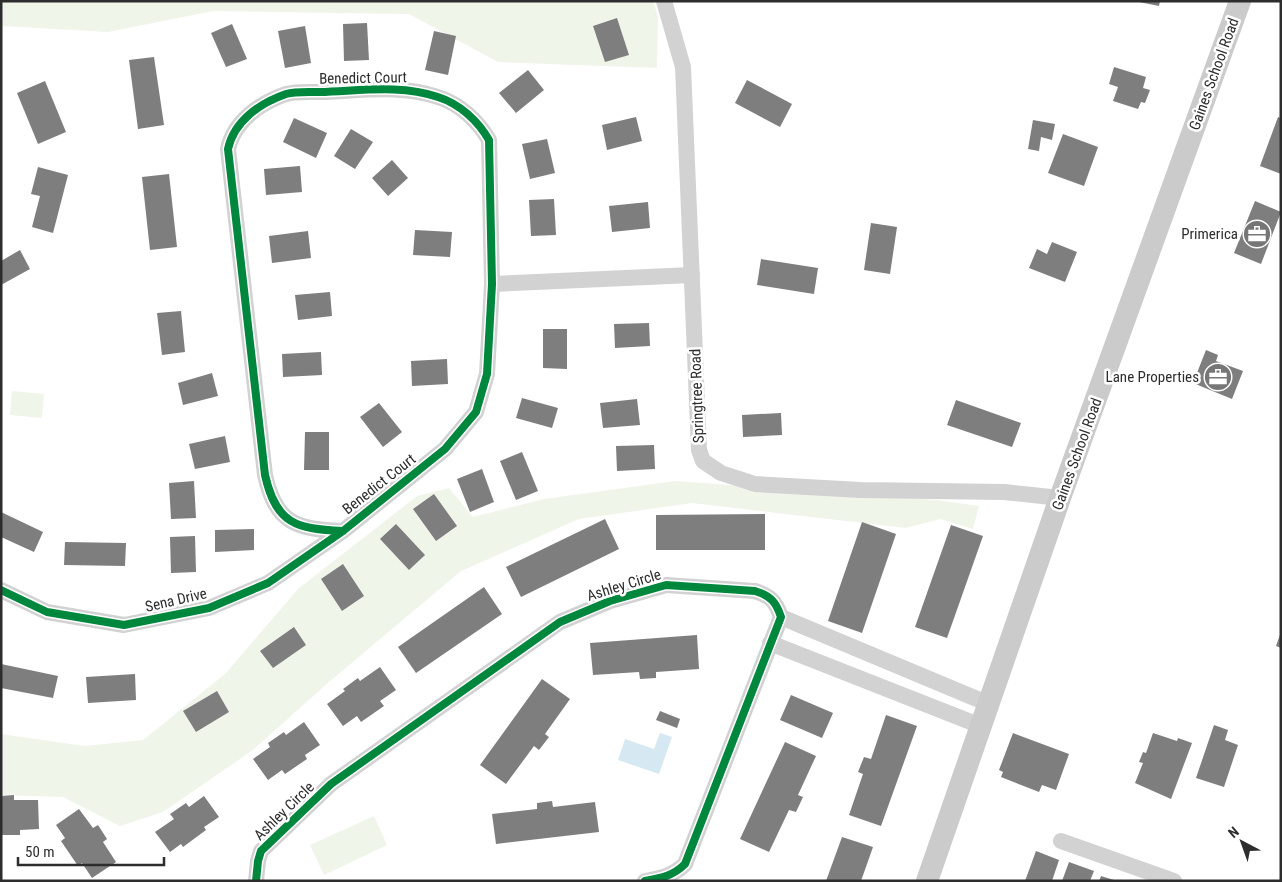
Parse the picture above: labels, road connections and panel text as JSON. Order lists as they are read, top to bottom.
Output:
{
  "streets": {
    "main road": ["Gaines School Road"],
    "street": [
      "Benedict Court",
      "Springtree Road",
      "Ashley Circle",
      "Sena Drive"
    ]
  },
  "crossings": [
    ["Gaines School Road", "Springtree Road"],
    ["Benedict Court", "Sena Drive"]
  ],
  "places": {
    "office": ["Primerica", "Lane Properties"]
  },
  "scale_bar": "50 m",
  "north": "top left"
}
